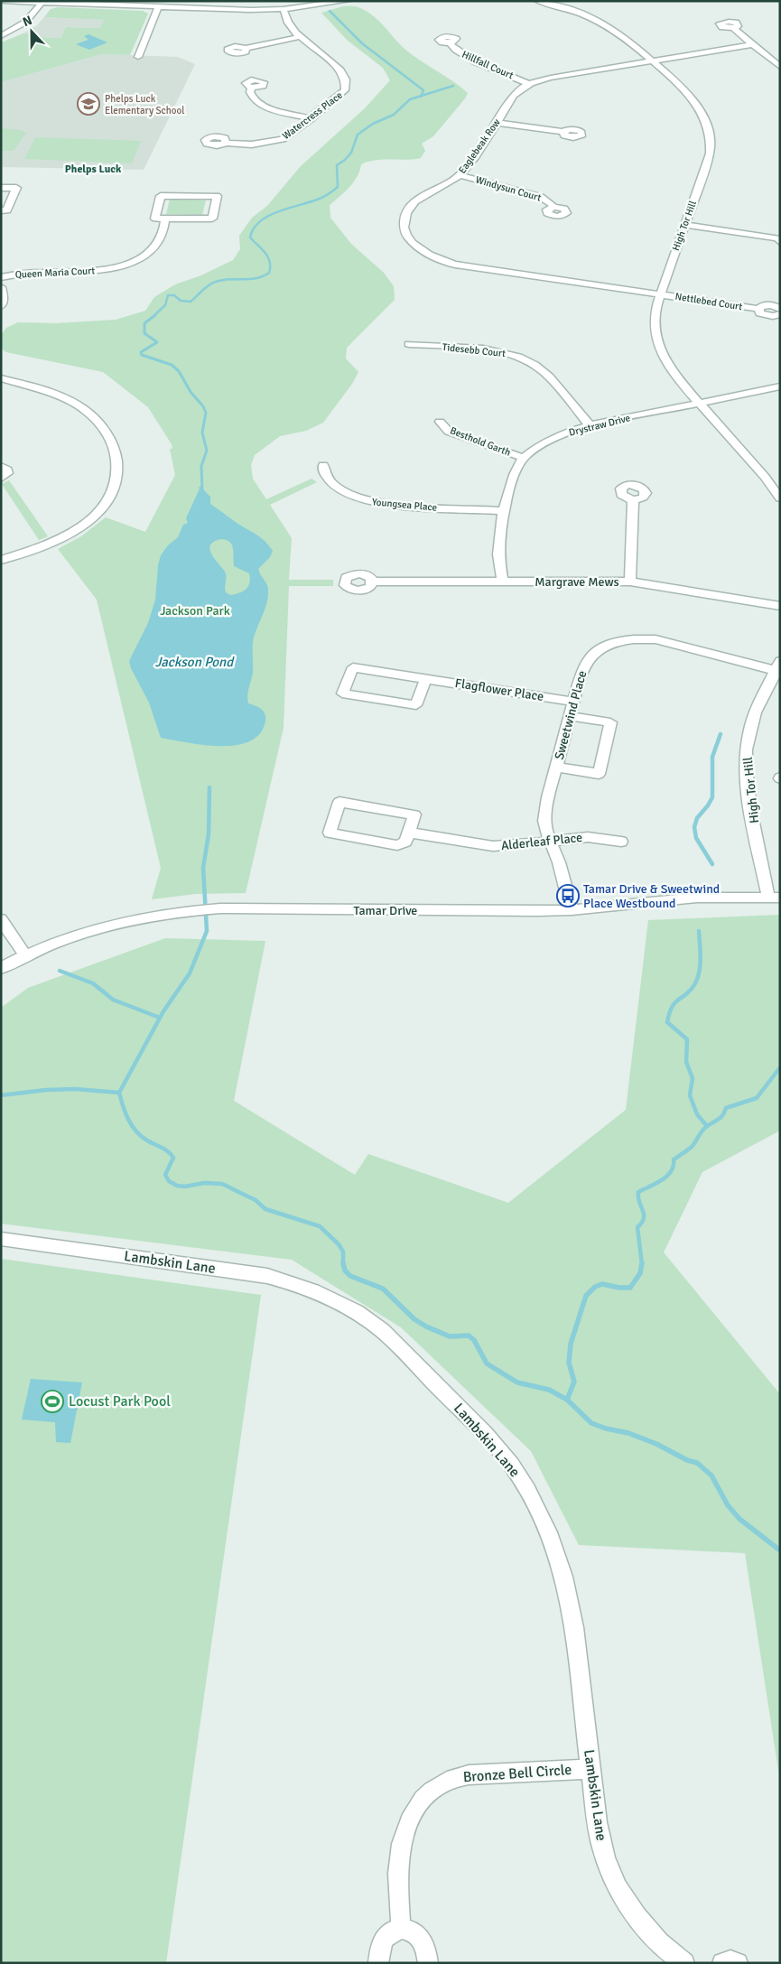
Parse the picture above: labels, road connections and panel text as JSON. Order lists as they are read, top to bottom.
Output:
{
  "streets": {
    "street": [
      "Hillfall Court",
      "Watercress Place",
      "Eaglebeak Row",
      "Windysun Court",
      "High Tor Hill",
      "Queen Maria Court",
      "Nettlebed Court",
      "Tidesebb Court",
      "Drystraw Drive",
      "Besthold Garth",
      "Youngsea Place",
      "Margrave Mews",
      "Flagflower Place",
      "Sweetwind Place",
      "Alderleaf Place",
      "Tamar Drive",
      "Lambskin Lane",
      "Bronze Bell Circle"
    ]
  },
  "crossings": [
    ["Hillfall Court", "Eaglebeak Row"],
    ["Eaglebeak Row", "Windysun Court"],
    ["Eaglebeak Row", "High Tor Hill"],
    ["Eaglebeak Row", "Nettlebed Court"],
    ["High Tor Hill", "Nettlebed Court"],
    ["High Tor Hill", "Drystraw Drive"],
    ["High Tor Hill", "Sweetwind Place"],
    ["High Tor Hill", "Tamar Drive"],
    ["Tidesebb Court", "Drystraw Drive"],
    ["Drystraw Drive", "Besthold Garth"],
    ["Drystraw Drive", "Youngsea Place"],
    ["Drystraw Drive", "Margrave Mews"],
    ["Flagflower Place", "Sweetwind Place"],
    ["Sweetwind Place", "Alderleaf Place"],
    ["Sweetwind Place", "Tamar Drive"],
    ["Lambskin Lane", "Bronze Bell Circle"]
  ],
  "districts": ["Phelps Luck"],
  "water": ["Jackson Pond"],
  "parks": ["Jackson Park"],
  "places": {
    "school or university": ["Phelps Luck Elementary School"],
    "bus stop": ["Tamar Drive & Sweetwind Place Westbound"],
    "sports": ["Locust Park Pool"]
  },
  "north": "top"
}
